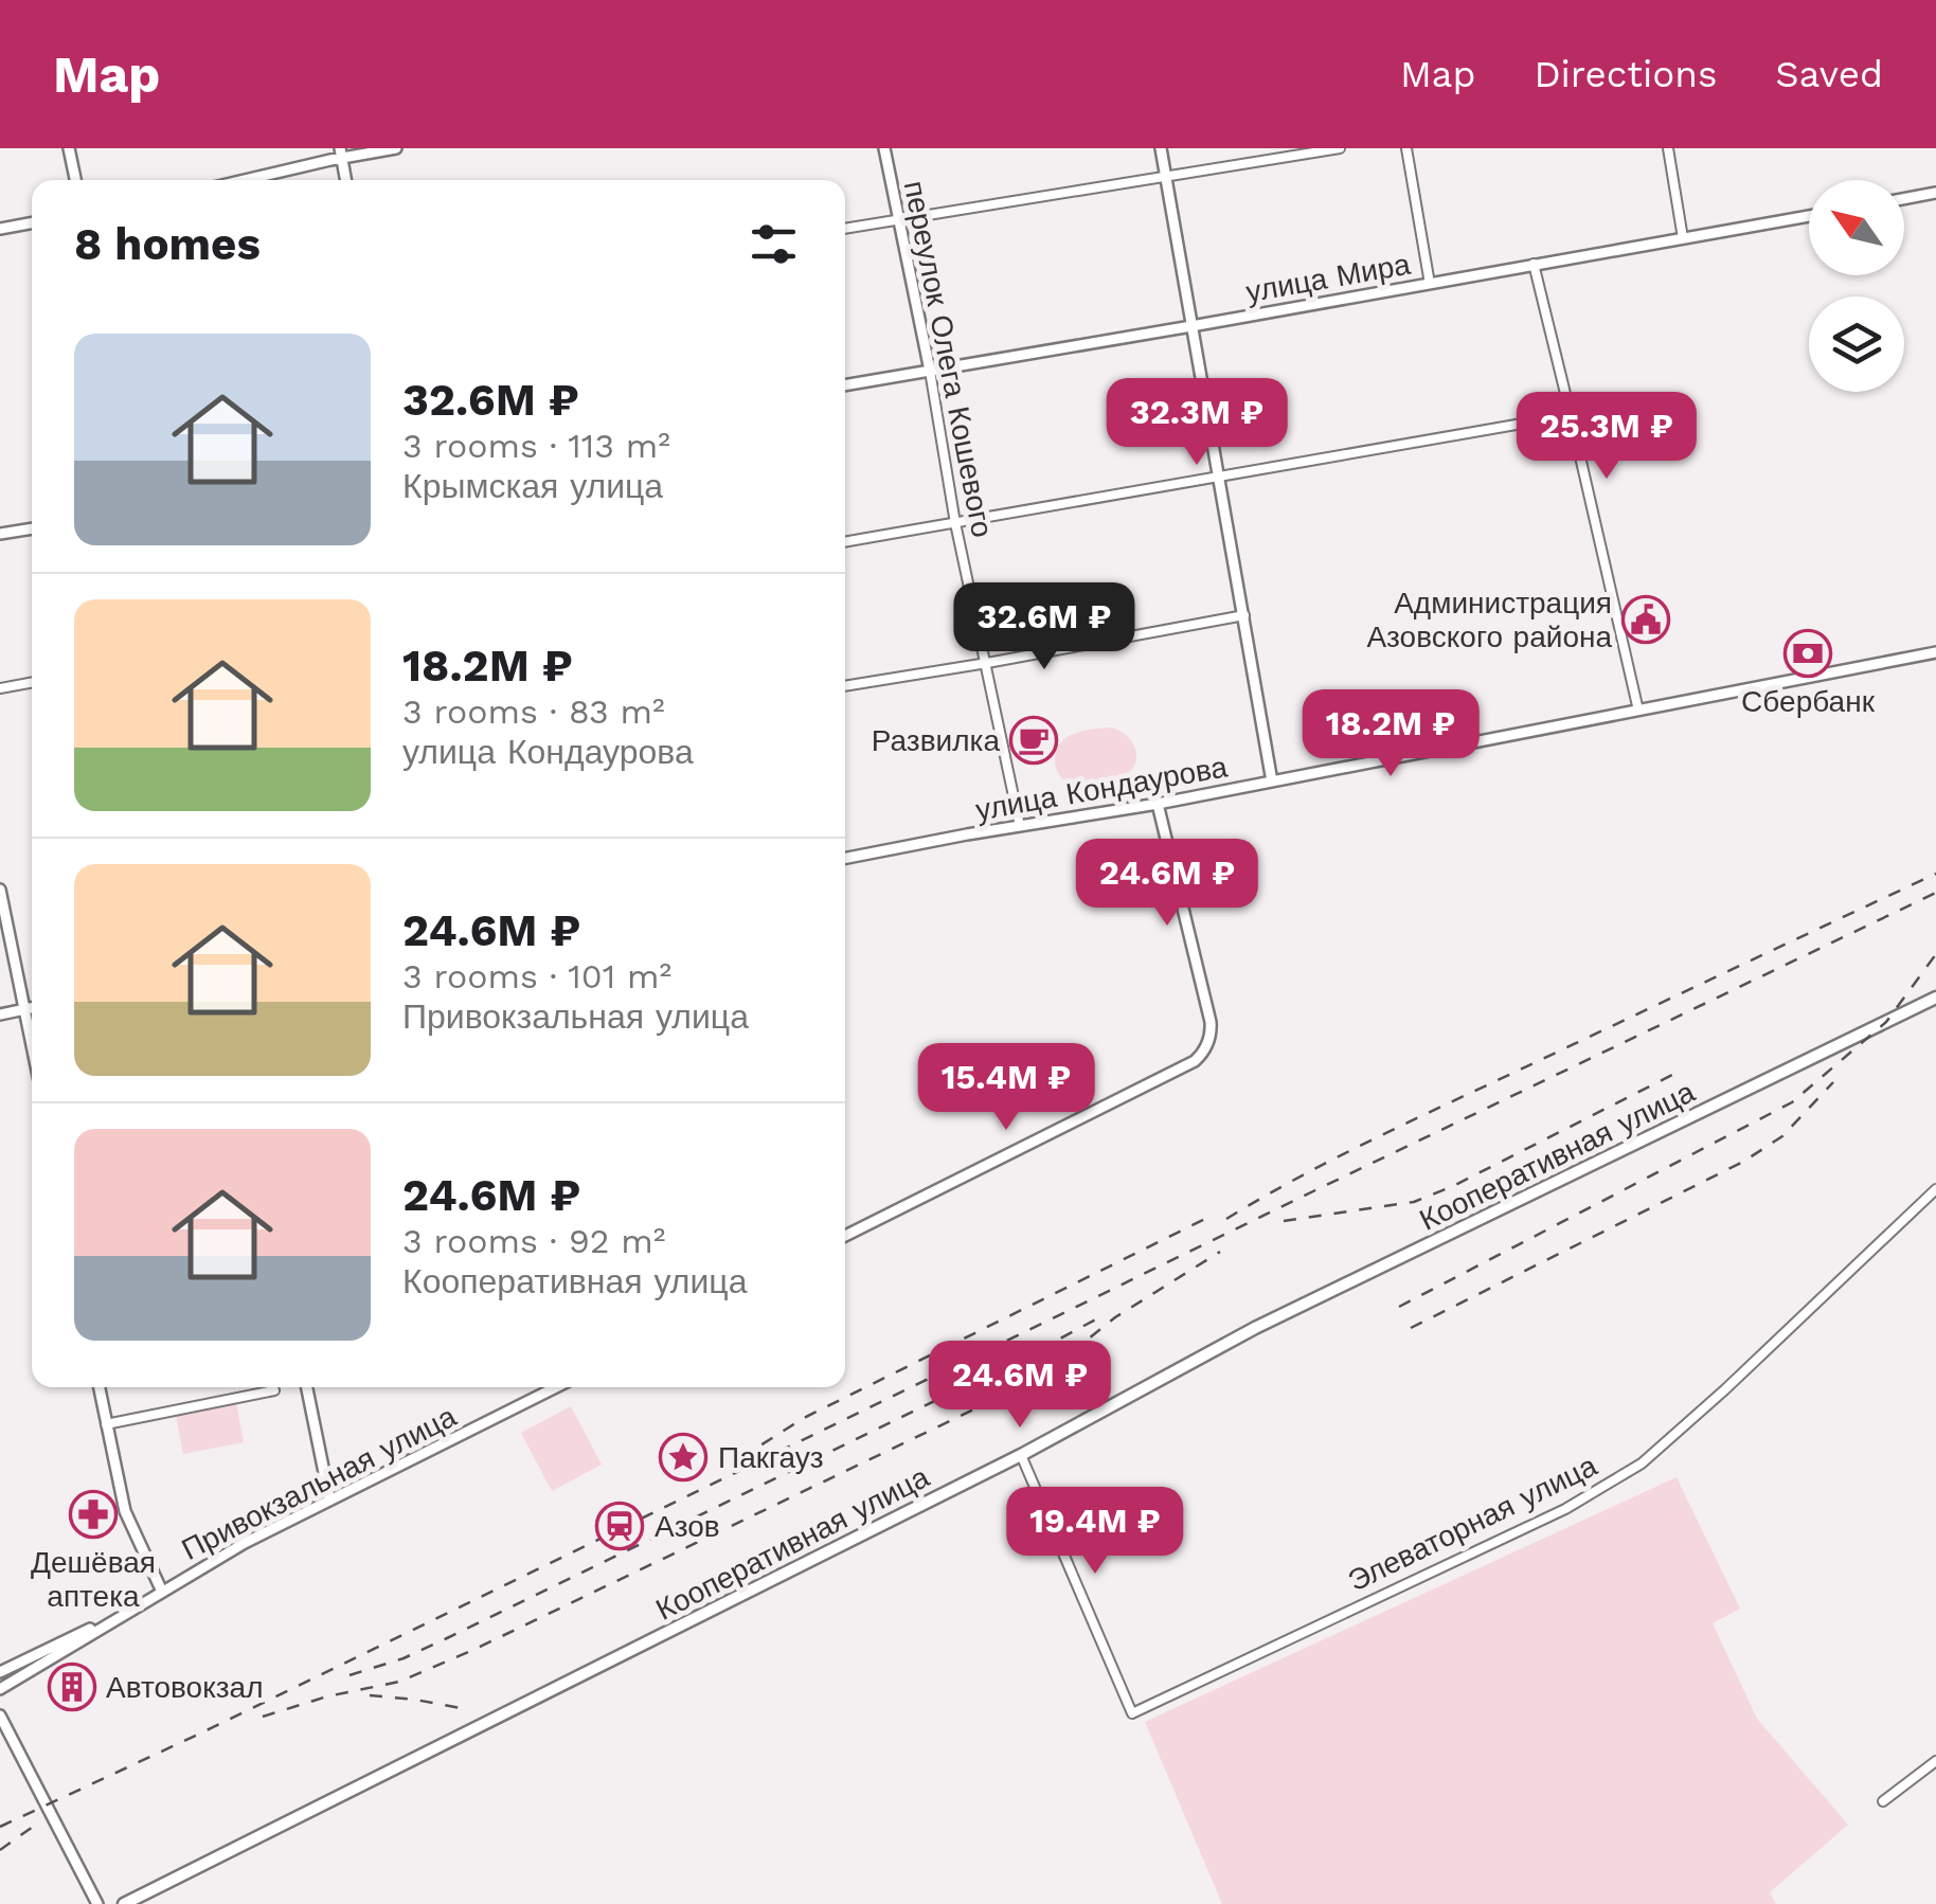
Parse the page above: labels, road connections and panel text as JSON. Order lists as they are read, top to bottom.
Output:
{
  "streets": {
    "main road": ["Кооперативная улица"],
    "street": [
      "улица Мира",
      "переулок Олега Кошевого",
      "улица Кондаурова",
      "Привокзальная улица",
      "Элеваторная улица"
    ]
  },
  "crossings": [
    ["улица Мира", "переулок Олега Кошевого"],
    ["переулок Олега Кошевого", "улица Кондаурова"],
    ["Кооперативная улица", "Элеваторная улица"]
  ],
  "places": {
    "public building": ["Администрация Азовского района"],
    "bank": ["Сбербанк"],
    "cafe": ["Развилка"],
    "place": ["Пакгауз"],
    "pharmacy": ["Дешёвая аптека"],
    "station": ["Азов"],
    "building": ["Автовокзал"]
  },
  "north": "top left",
  "page": {
    "header": "Map",
    "nav": ["Map", "Directions", "Saved"],
    "heading": "8 homes",
    "list": [
      {
        "name": "32.6M ₽",
        "note": "3 rooms · 113 m² · Крымская улица"
      },
      {
        "name": "18.2M ₽",
        "note": "3 rooms · 83 m² · улица Кондаурова"
      },
      {
        "name": "24.6M ₽",
        "note": "3 rooms · 101 m² · Привокзальная улица"
      },
      {
        "name": "24.6M ₽",
        "note": "3 rooms · 92 m² · Кооперативная улица"
      }
    ],
    "price": [
      "32.3M ₽",
      "25.3M ₽",
      "32.6M ₽",
      "18.2M ₽",
      "24.6M ₽",
      "15.4M ₽",
      "24.6M ₽",
      "19.4M ₽"
    ]
  }
}
